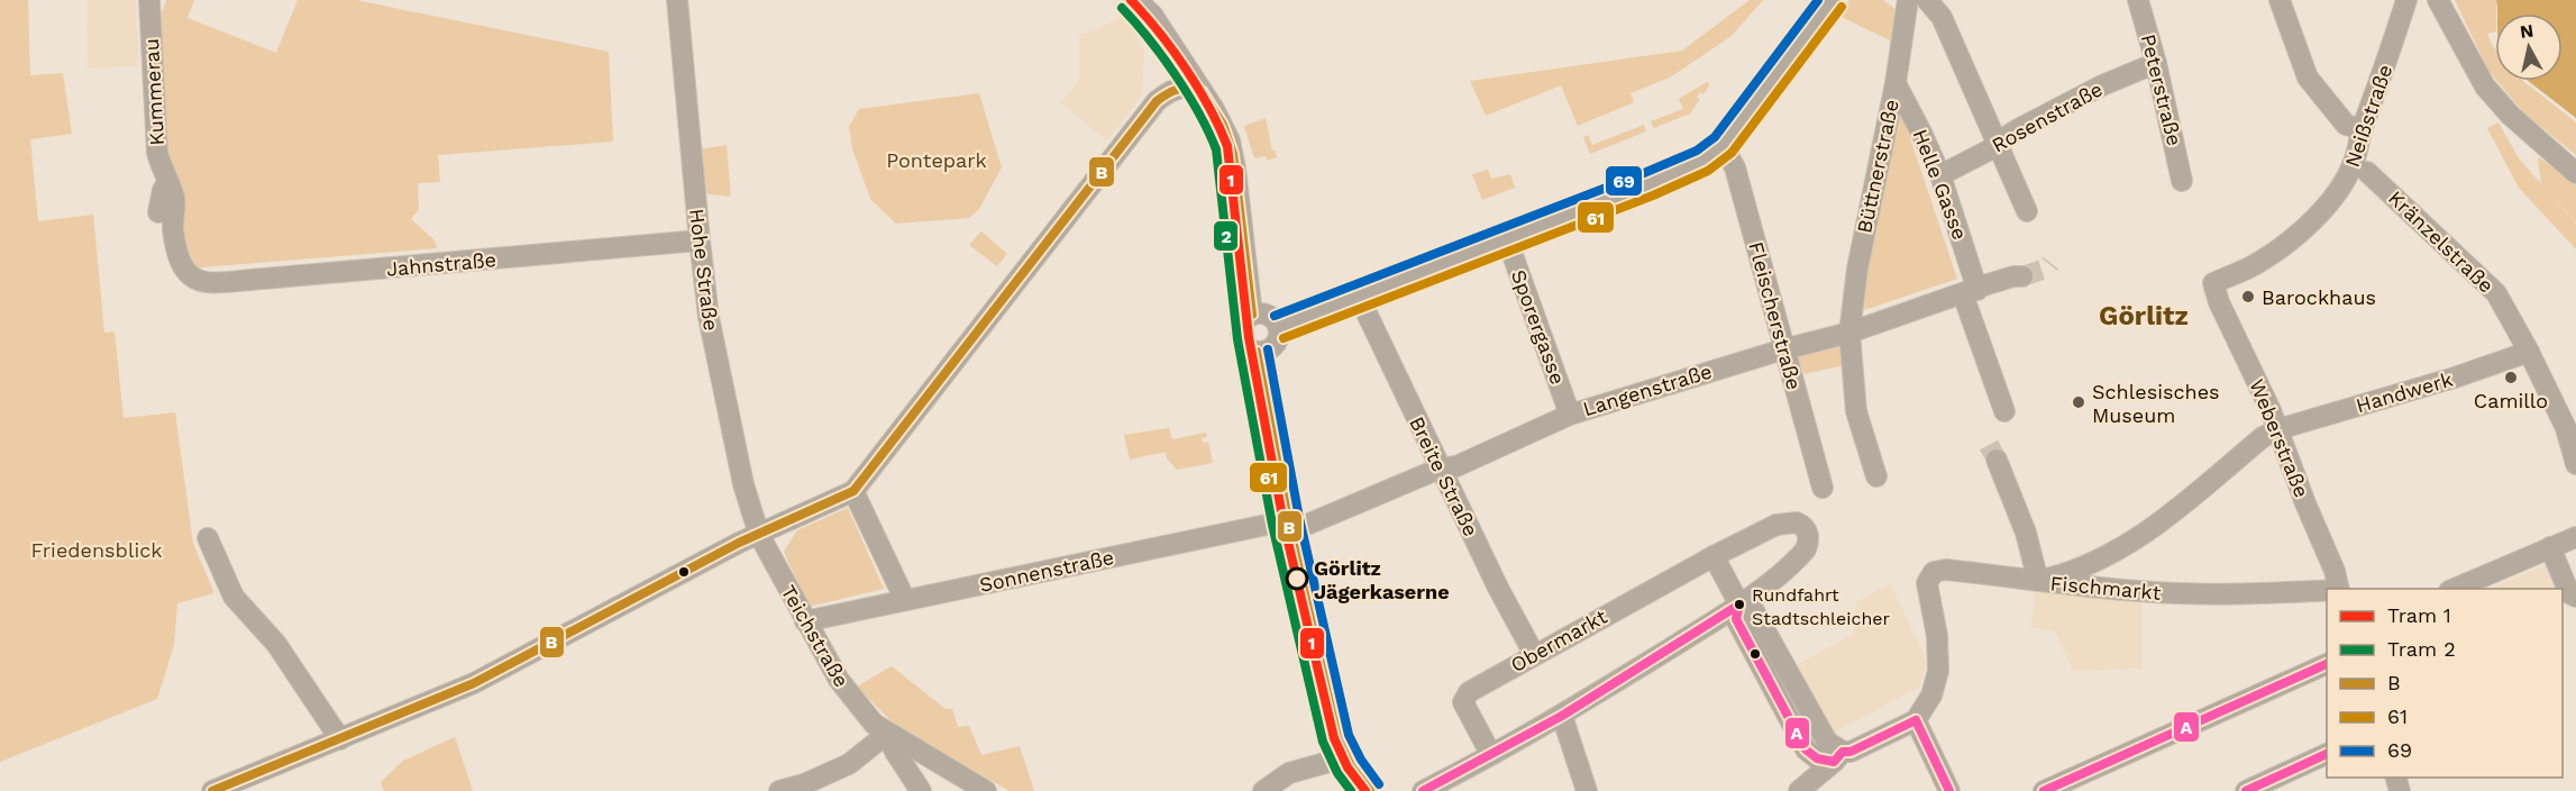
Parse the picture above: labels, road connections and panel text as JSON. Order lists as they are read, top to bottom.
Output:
{
  "streets": {
    "street": [
      "Peterstraße",
      "Kummerau",
      "Neißstraße",
      "Rosenstraße",
      "Büttnerstraße",
      "Helle Gasse",
      "Kränzelstraße",
      "Jahnstraße",
      "Hohe Straße",
      "Fleischerstraße",
      "Sporergasse",
      "Langenstraße",
      "Handwerk",
      "Weberstraße",
      "Breite Straße",
      "Sonnenstraße",
      "Fischmarkt",
      "Teichstraße",
      "Obermarkt"
    ]
  },
  "crossings": [
    ["Peterstraße", "Rosenstraße"],
    ["Kummerau", "Jahnstraße"],
    ["Neißstraße", "Kränzelstraße"],
    ["Neißstraße", "Weberstraße"],
    ["Rosenstraße", "Helle Gasse"],
    ["Büttnerstraße", "Helle Gasse"],
    ["Büttnerstraße", "Langenstraße"],
    ["Helle Gasse", "Langenstraße"],
    ["Kränzelstraße", "Handwerk"],
    ["Jahnstraße", "Hohe Straße"],
    ["Hohe Straße", "Teichstraße"],
    ["Fleischerstraße", "Langenstraße"],
    ["Sporergasse", "Langenstraße"],
    ["Langenstraße", "Breite Straße"],
    ["Langenstraße", "Sonnenstraße"],
    ["Handwerk", "Weberstraße"],
    ["Handwerk", "Fischmarkt"],
    ["Breite Straße", "Obermarkt"],
    ["Sonnenstraße", "Teichstraße"]
  ],
  "districts": ["Görlitz"],
  "parks": ["Pontepark", "Friedensblick"],
  "places": [
    "Barockhaus",
    "Camillo",
    "Schlesisches Museum",
    "Görlitz Jägerkaserne",
    "Rundfahrt Stadtschleicher"
  ],
  "lines": [
    "tram line 1",
    "transit line 69",
    "transit line 61",
    "tram line 2",
    "transit line B",
    "transit line A"
  ],
  "legend": [
    "Tram 1",
    "Tram 2",
    "B",
    "61",
    "69"
  ],
  "north": "top"
}
